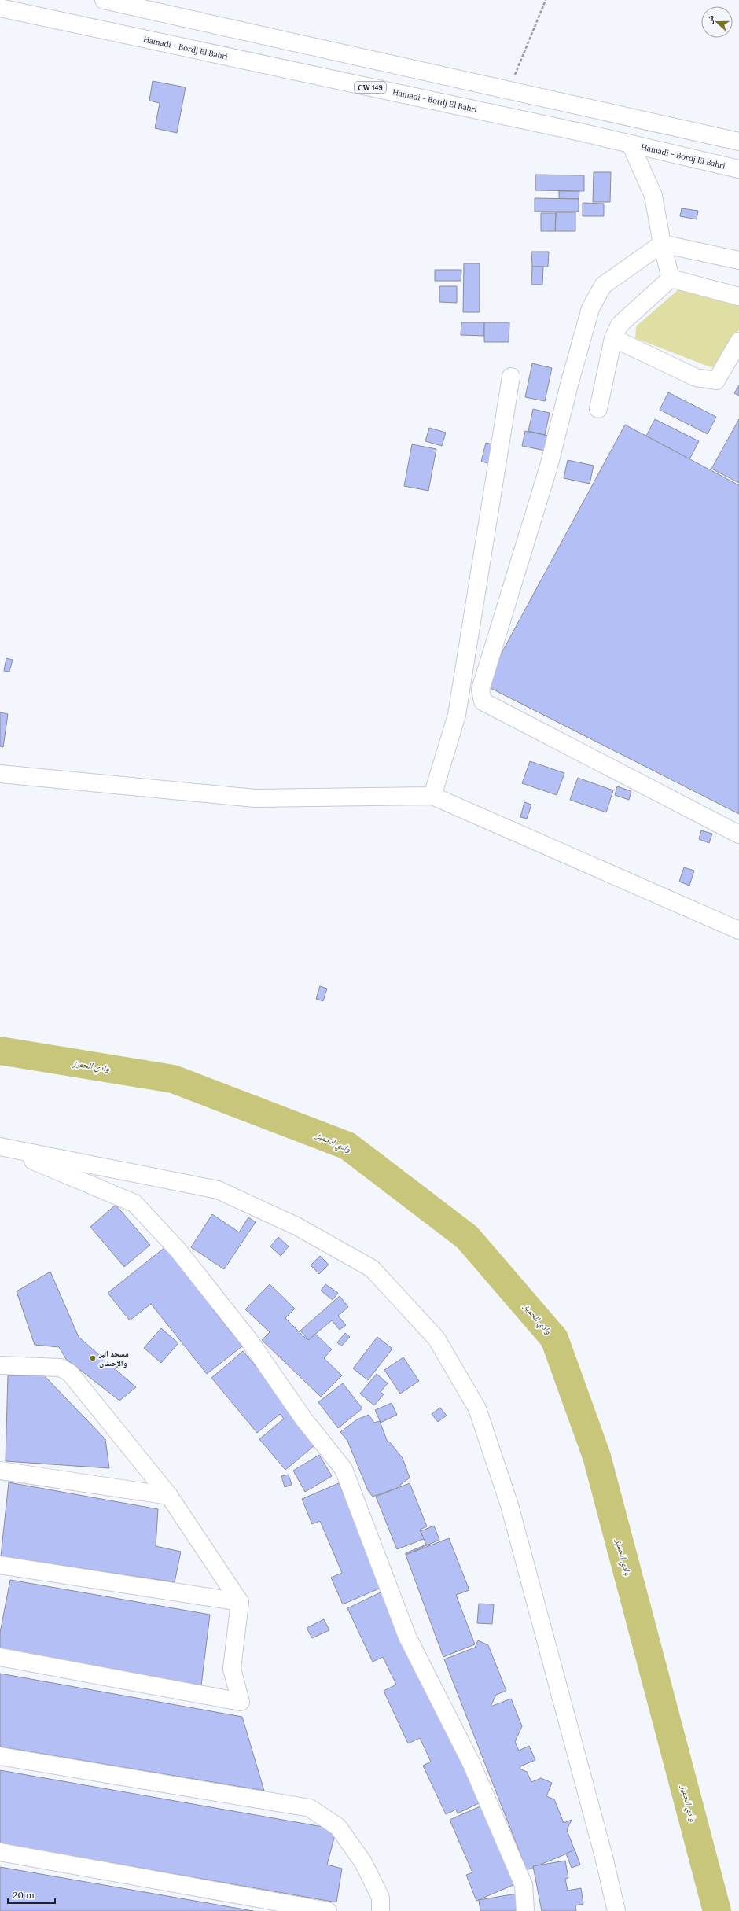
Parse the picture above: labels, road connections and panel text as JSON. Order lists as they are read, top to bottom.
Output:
{
  "streets": {
    "main road": ["Hamadi - Bordj El Bahri", "CW 149"]
  },
  "water": ["وادي الحميز"],
  "places": ["مسجد البر والإحسان"],
  "scale_bar": "20 m",
  "north": "left"
}
